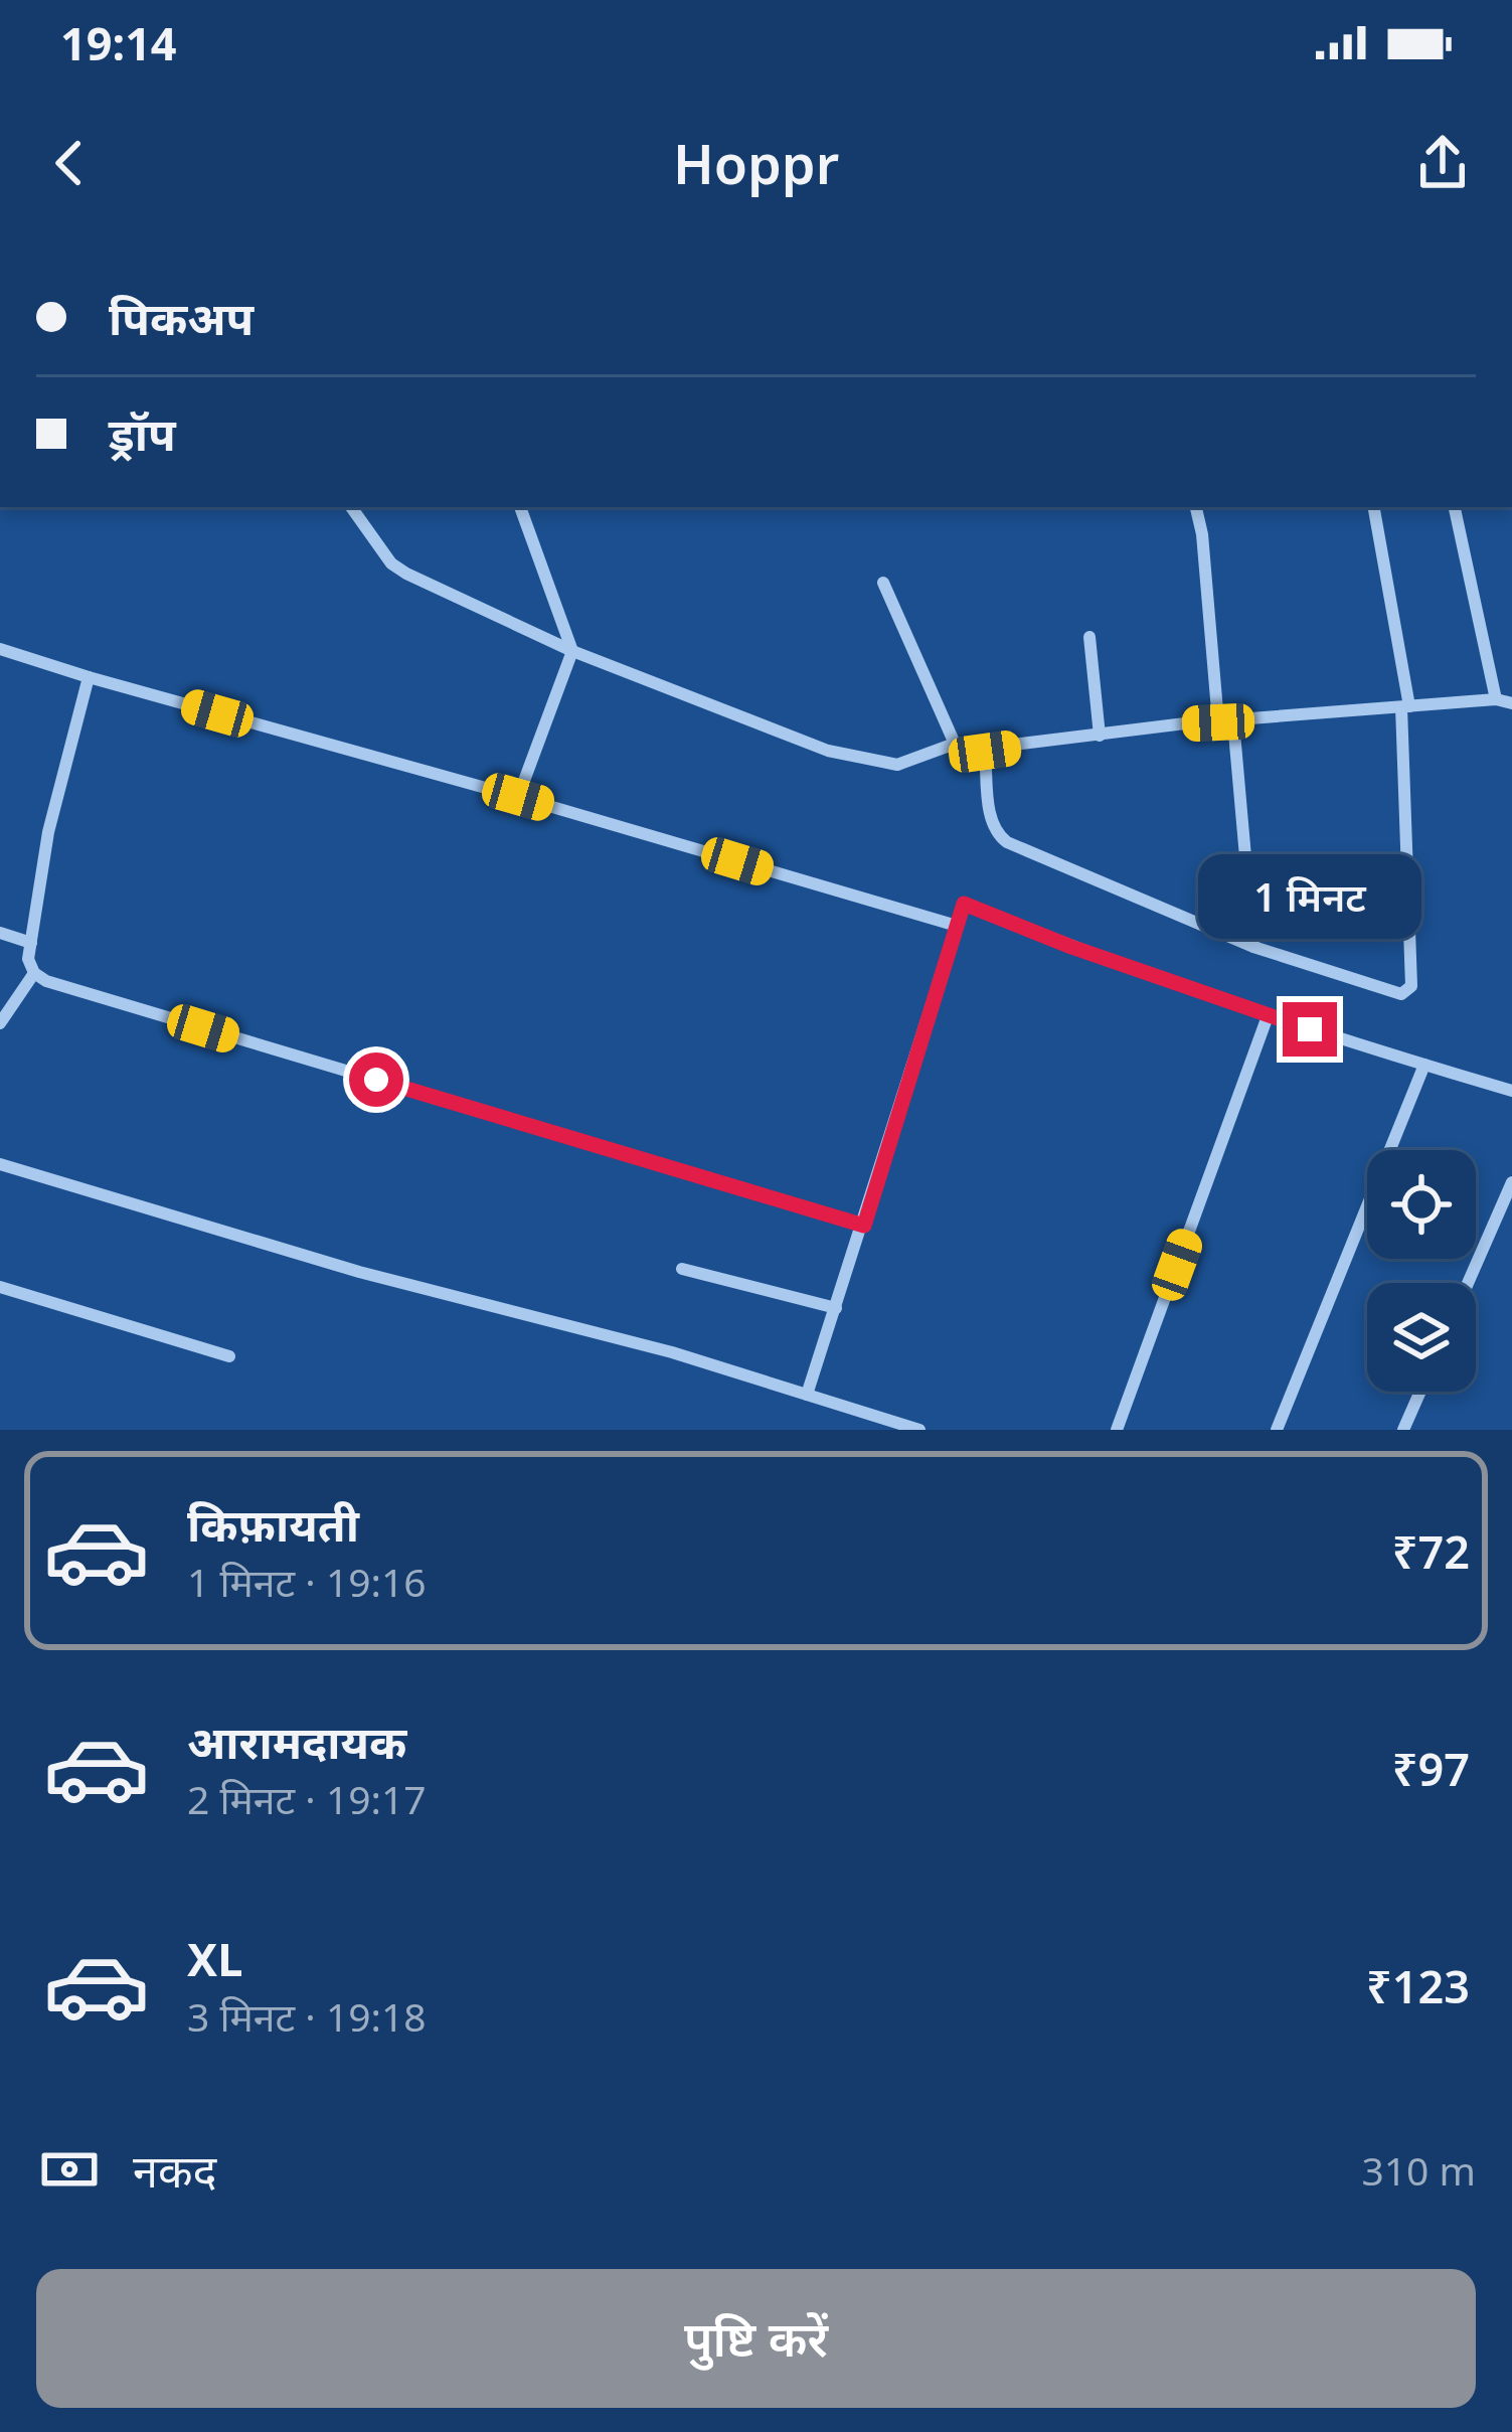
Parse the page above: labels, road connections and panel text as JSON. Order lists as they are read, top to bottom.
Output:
{
  "page": {
    "status": "19:14",
    "header": "Hoppr",
    "banner": ["पिकअप", "ड्रॉप"],
    "bubble": "1 मिनट",
    "list": [
      {
        "name": "किफ़ायती",
        "note": "1 मिनट · 19:16",
        "value": "₹72"
      },
      {
        "name": "आरामदायक",
        "note": "2 मिनट · 19:17",
        "value": "₹97"
      },
      {
        "name": "XL",
        "note": "3 मिनट · 19:18",
        "value": "₹123"
      }
    ],
    "pay": ["नकद", "310 m"],
    "buttons": "पुष्टि करें"
  }
}
